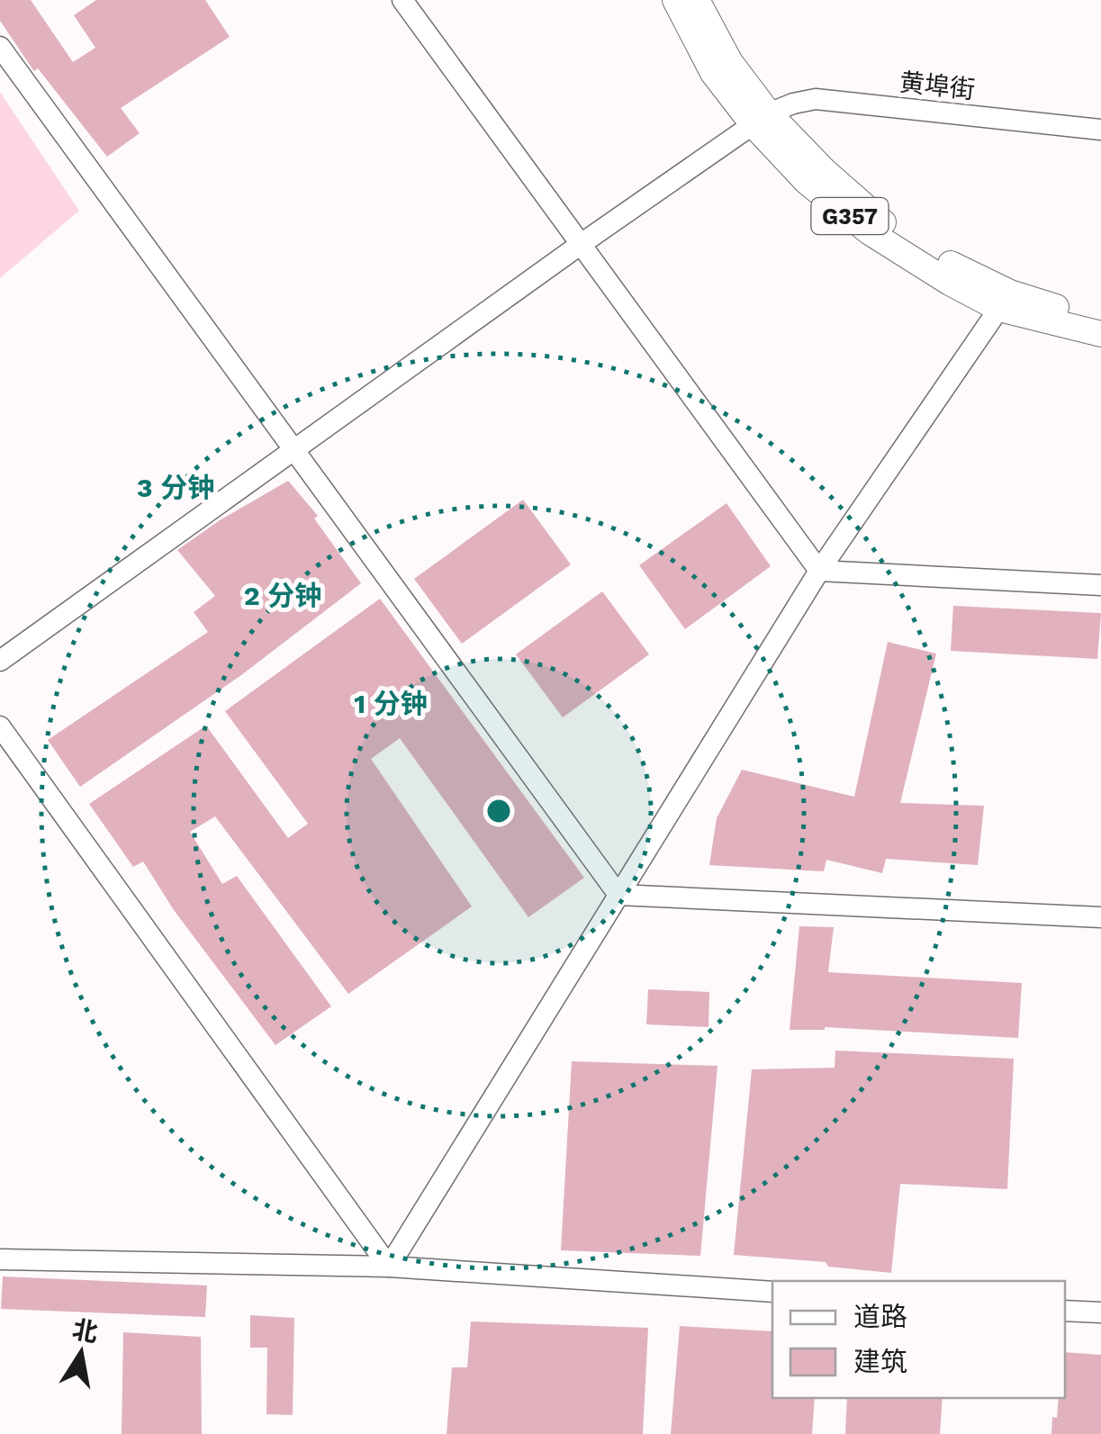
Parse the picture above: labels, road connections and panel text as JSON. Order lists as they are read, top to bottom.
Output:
{
  "streets": {
    "highway": ["G357"],
    "street": ["黄埠街"]
  },
  "crossings": [
    ["黄埠街", "G357"]
  ],
  "legend": ["道路", "建筑"],
  "north": "top",
  "rings": ["3 分钟", "2 分钟", "1 分钟"]
}
